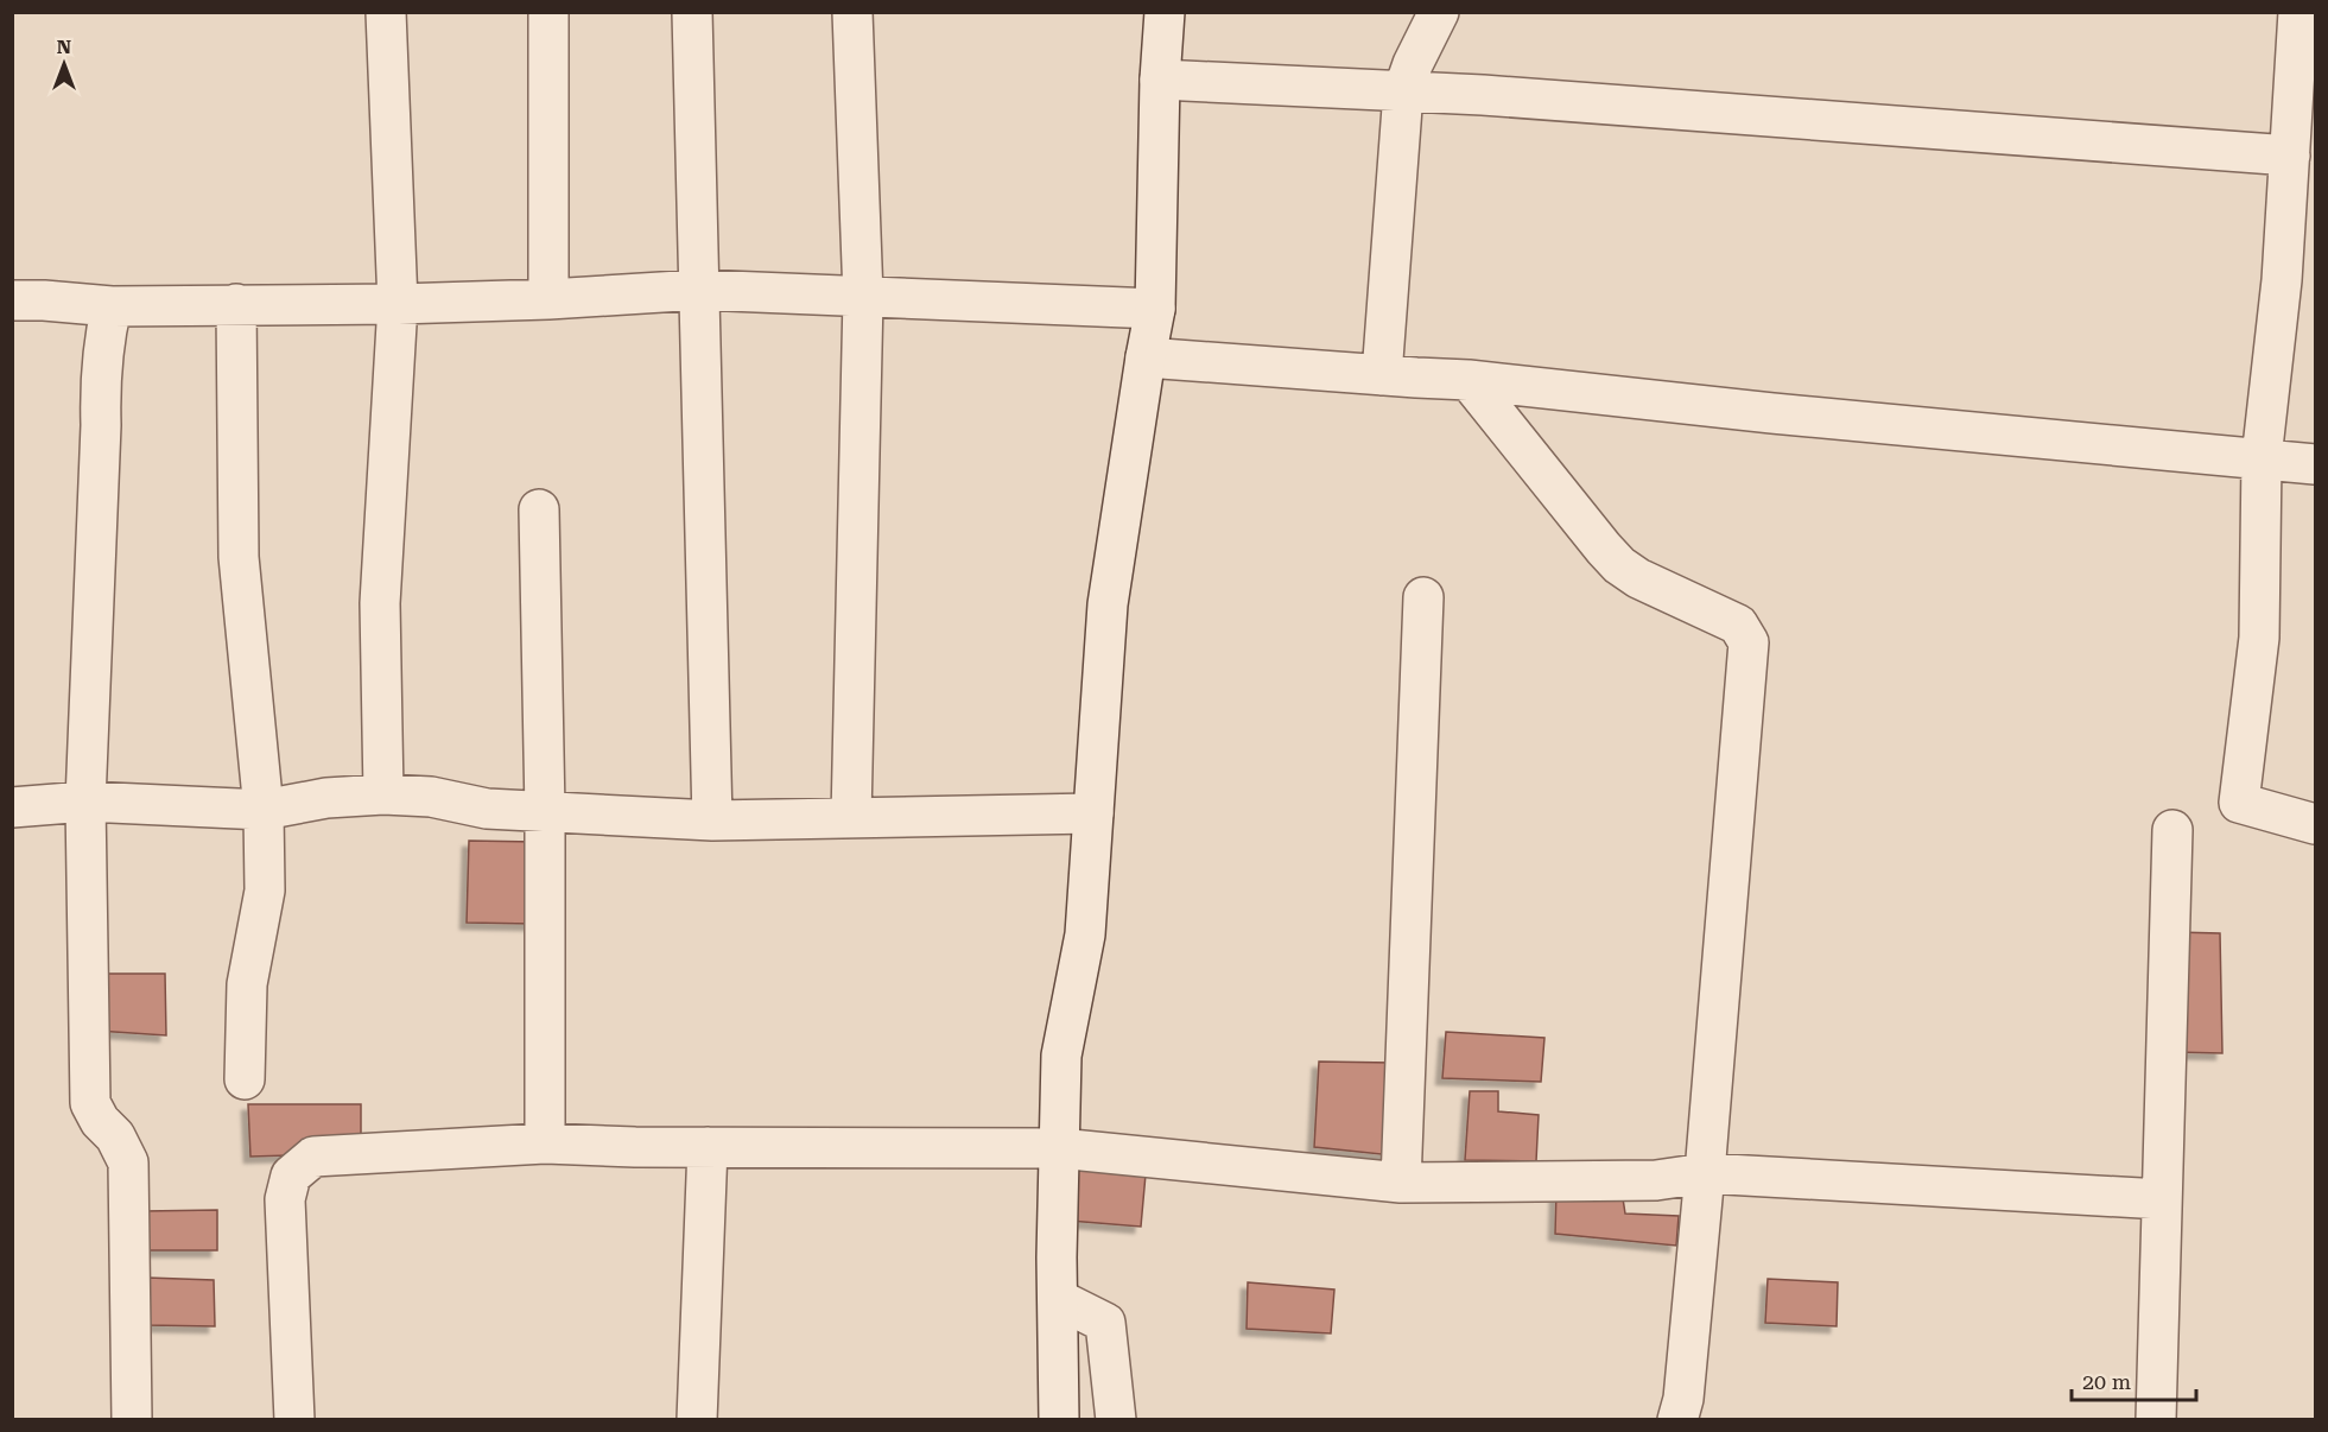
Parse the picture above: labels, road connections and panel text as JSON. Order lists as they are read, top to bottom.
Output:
{
  "scale_bar": "20 m",
  "north": "top"
}
